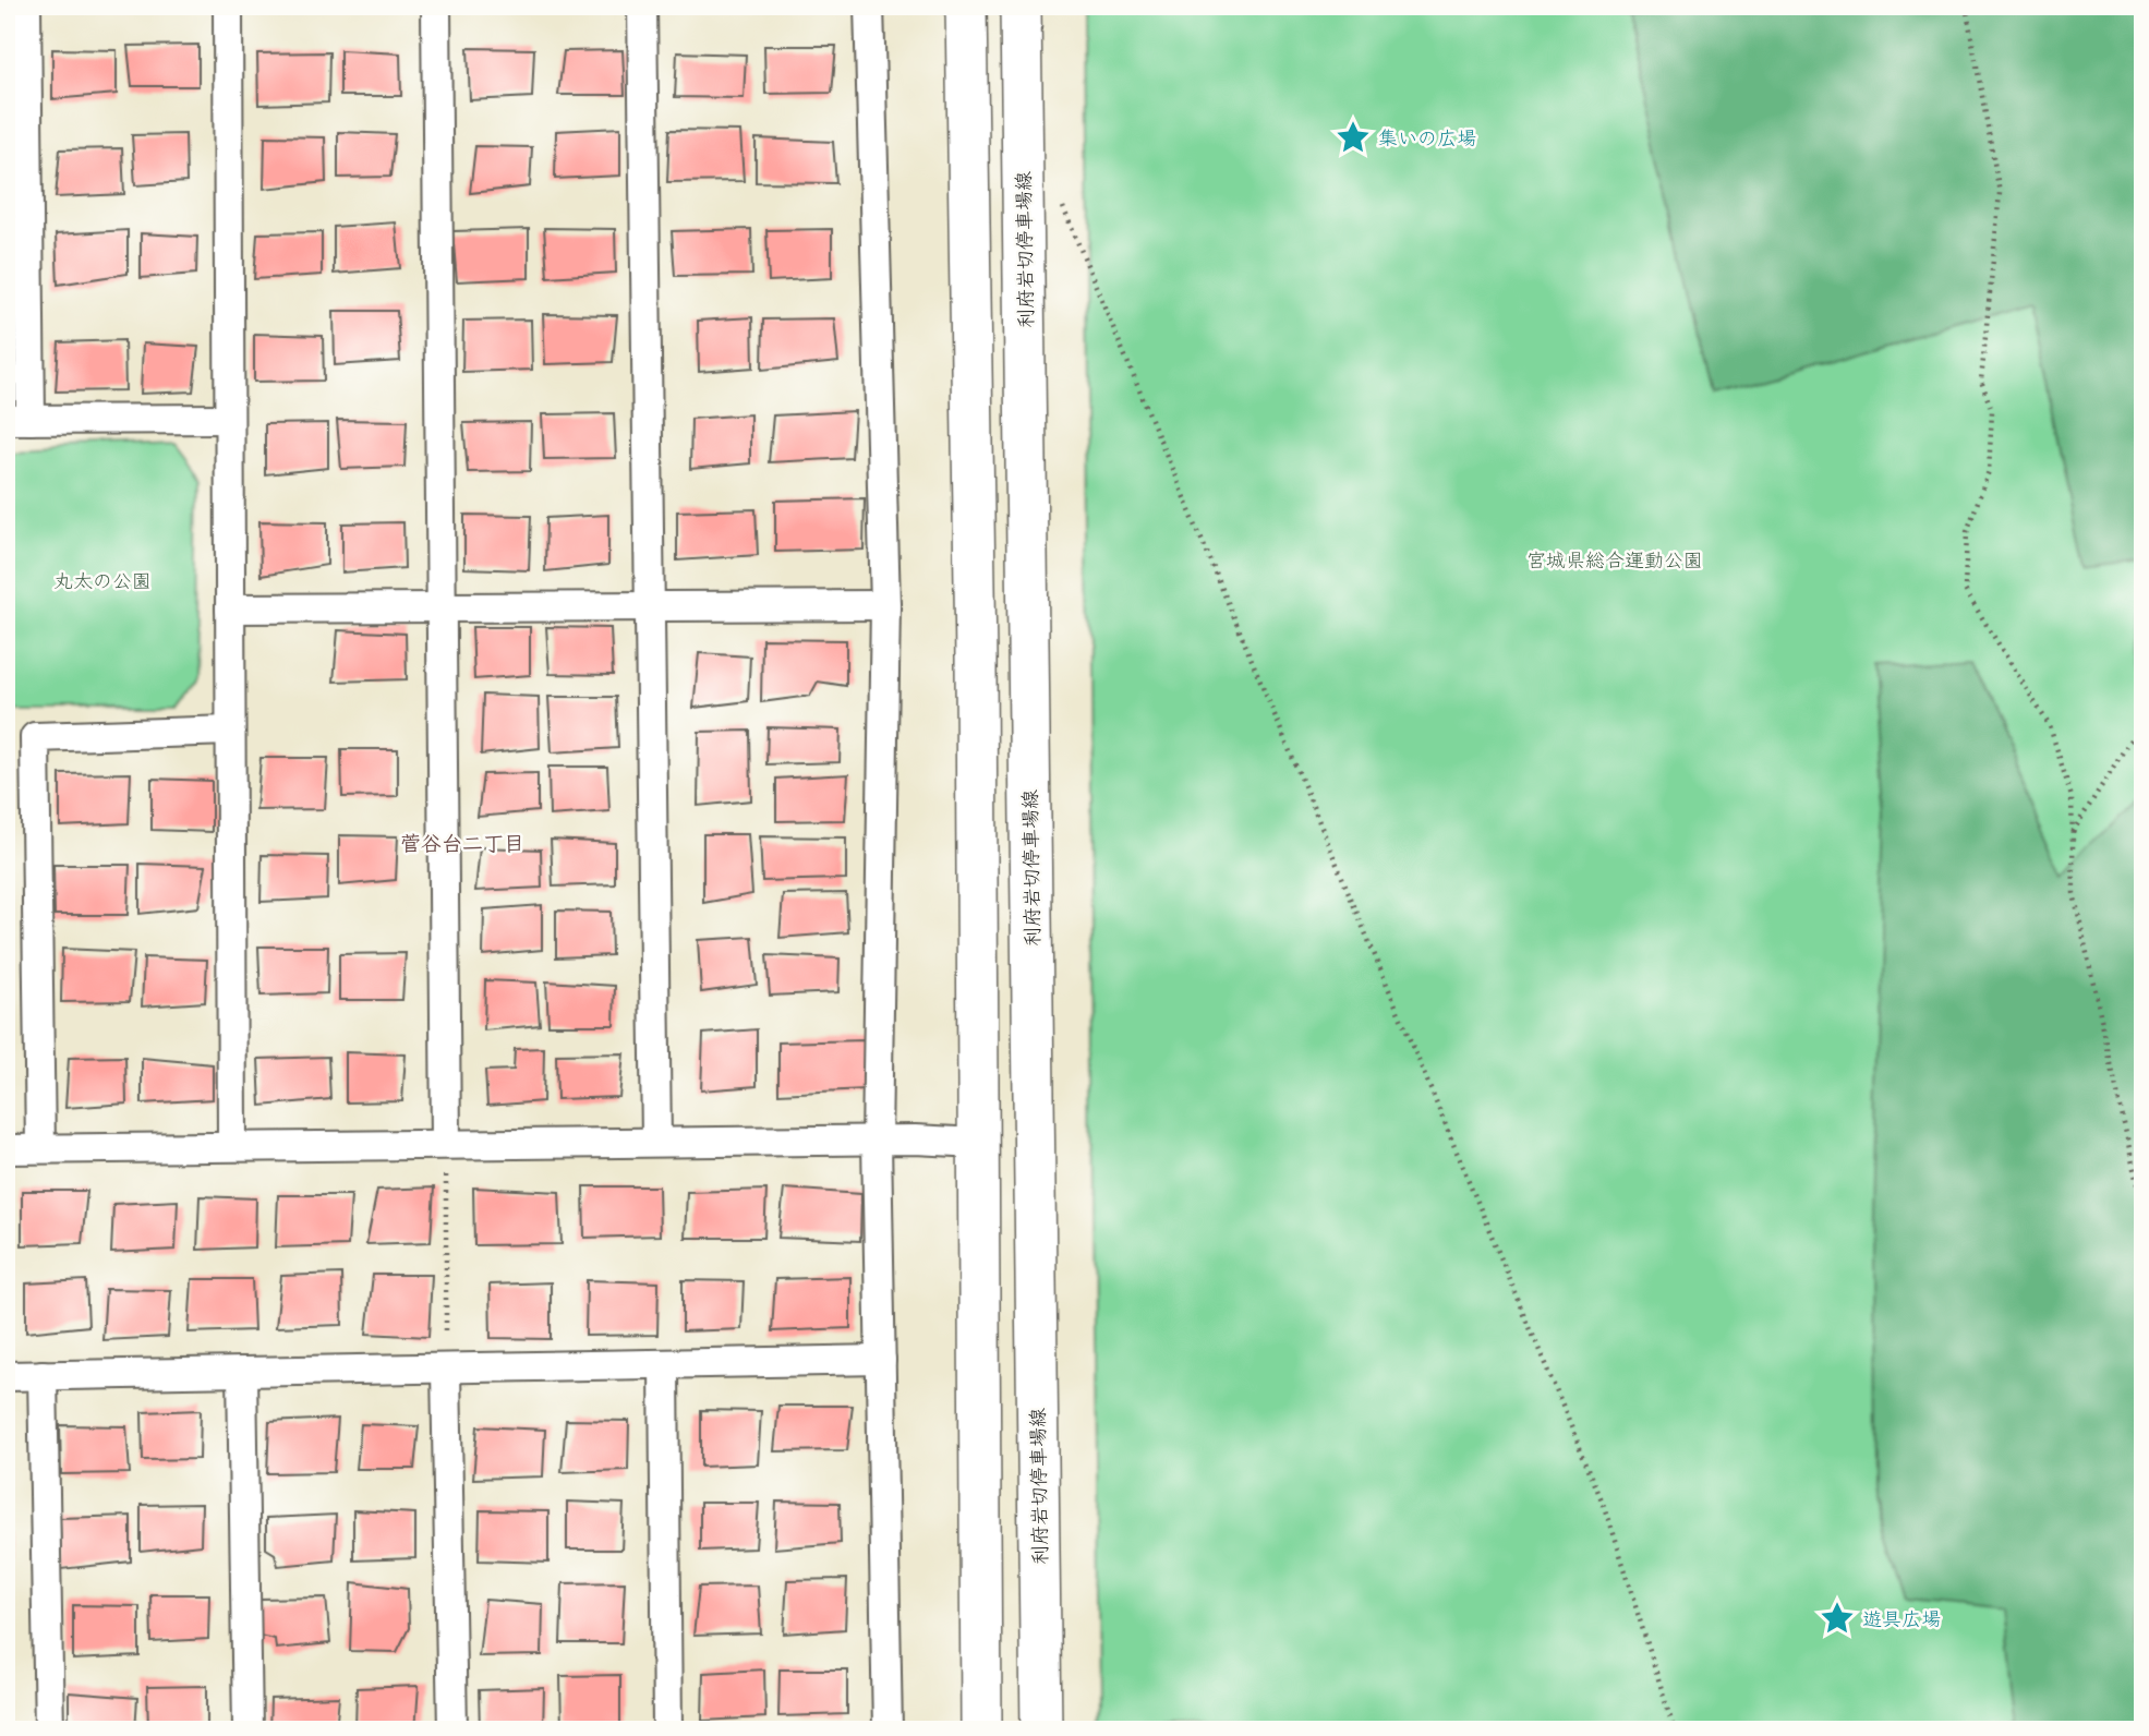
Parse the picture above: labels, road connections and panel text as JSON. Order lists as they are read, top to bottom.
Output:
{
  "streets": {
    "main road": ["利府岩切停車場線"]
  },
  "districts": ["菅谷台二丁目"],
  "parks": ["宮城県総合運動公園", "丸太の公園"],
  "places": {
    "place": ["集いの広場", "遊具広場"]
  }
}
